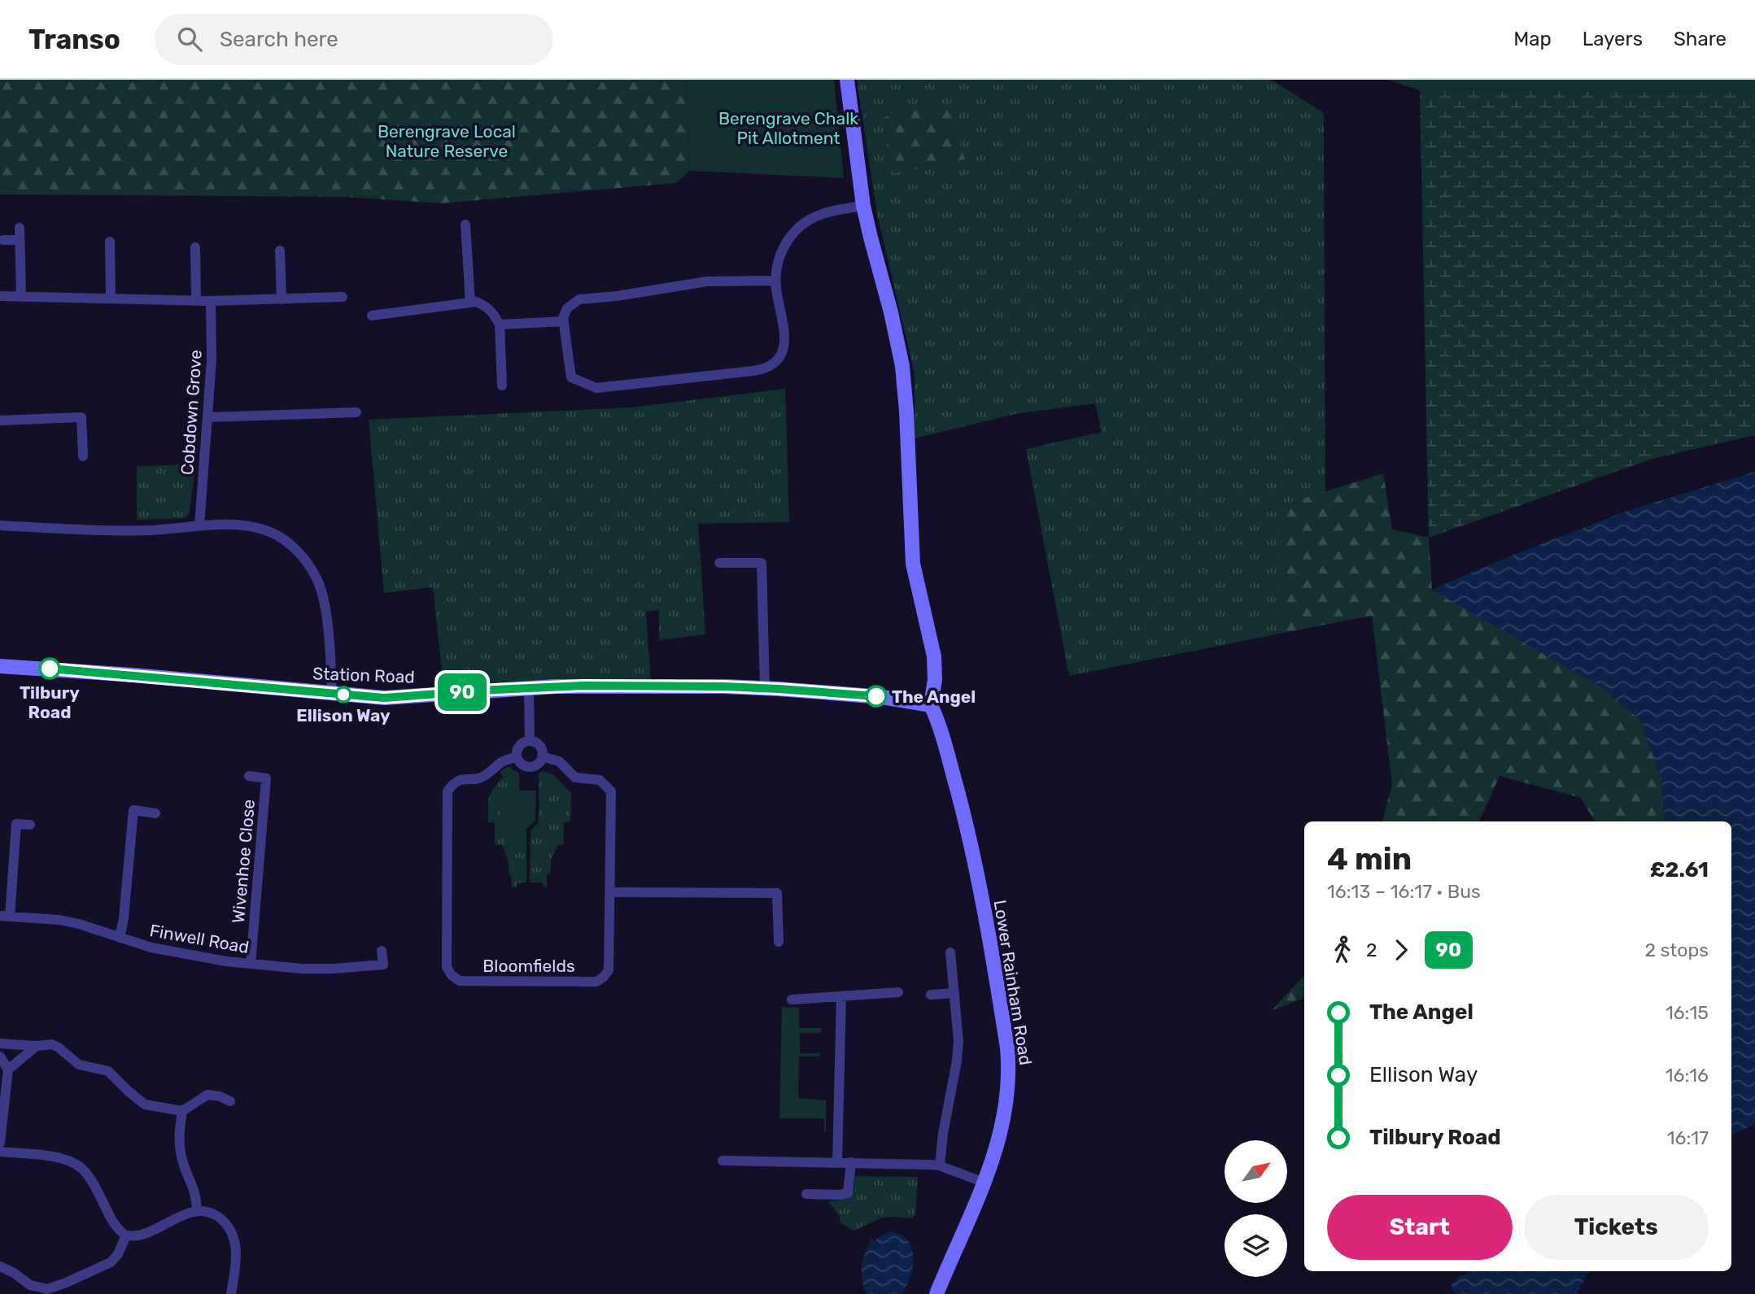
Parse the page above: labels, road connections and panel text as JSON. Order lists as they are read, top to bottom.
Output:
{
  "streets": {
    "main road": ["Station Road", "Lower Rainham Road"],
    "street": [
      "Cobdown Grove",
      "Wivenhoe Close",
      "Finwell Road",
      "Bloomfields"
    ]
  },
  "crossings": [
    ["Station Road", "Lower Rainham Road"],
    ["Wivenhoe Close", "Finwell Road"]
  ],
  "parks": ["Berengrave Chalk Pit Allotment", "Berengrave Local Nature Reserve"],
  "places": ["Tilbury Road", "Ellison Way", "The Angel"],
  "lines": ["bus line 90"],
  "north": "top right",
  "page": {
    "header": "Transo",
    "search": "Search here",
    "nav": ["Map", "Layers", "Share"],
    "on_map": "90",
    "heading": ["4 min", "16:13 – 16:17 · Bus", "£2.61"],
    "legs": ["2", "90", "2 stops"],
    "list": [
      {
        "name": "The Angel",
        "value": "16:15"
      },
      {
        "name": "Ellison Way",
        "value": "16:16"
      },
      {
        "name": "Tilbury Road",
        "value": "16:17"
      }
    ],
    "buttons": ["Start", "Tickets"]
  }
}
